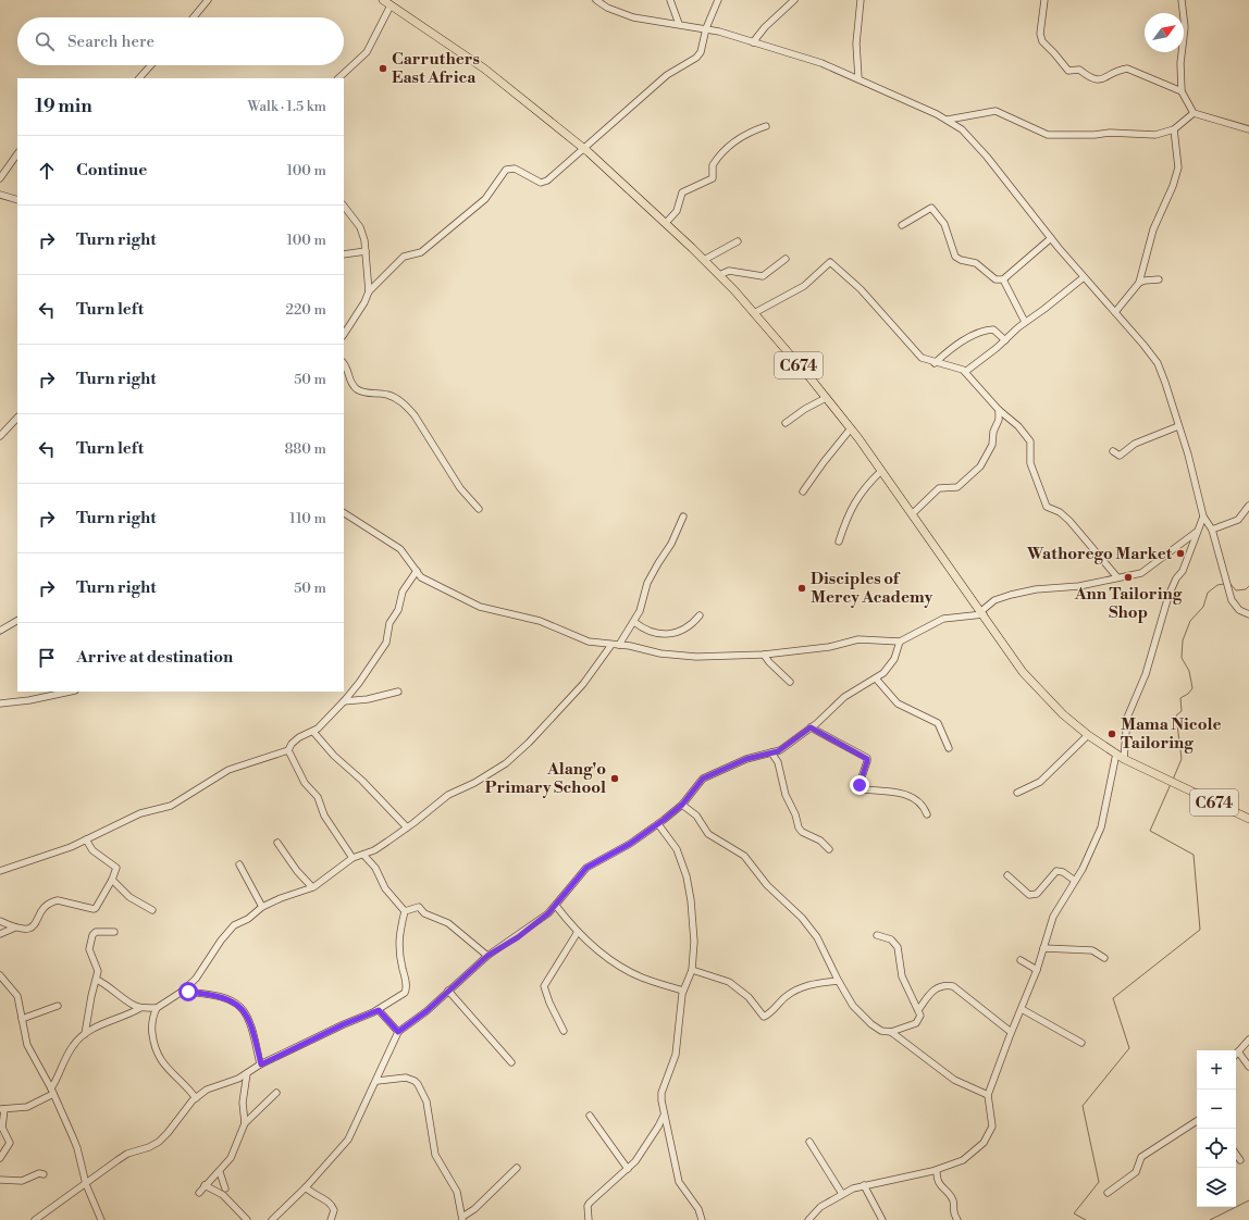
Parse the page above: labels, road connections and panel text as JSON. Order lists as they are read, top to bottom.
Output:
{
  "streets": {
    "main road": ["C674"]
  },
  "places": [
    "Carruthers East Africa",
    "Wathorego Market",
    "Ann Tailoring Shop",
    "Disciples of Mercy Academy",
    "Mama Nicole Tailoring",
    "Alang'o Primary School"
  ],
  "north": "top right",
  "page": {
    "search": "Search here",
    "heading": ["19 min", "Walk · 1.5 km"],
    "list": [
      ["Continue", "100 m"],
      ["Turn right", "100 m"],
      ["Turn left", "220 m"],
      ["Turn right", "50 m"],
      ["Turn left", "880 m"],
      ["Turn right", "110 m"],
      ["Turn right", "50 m"],
      "Arrive at destination"
    ],
    "map_buttons": ["+", "−"]
  }
}
